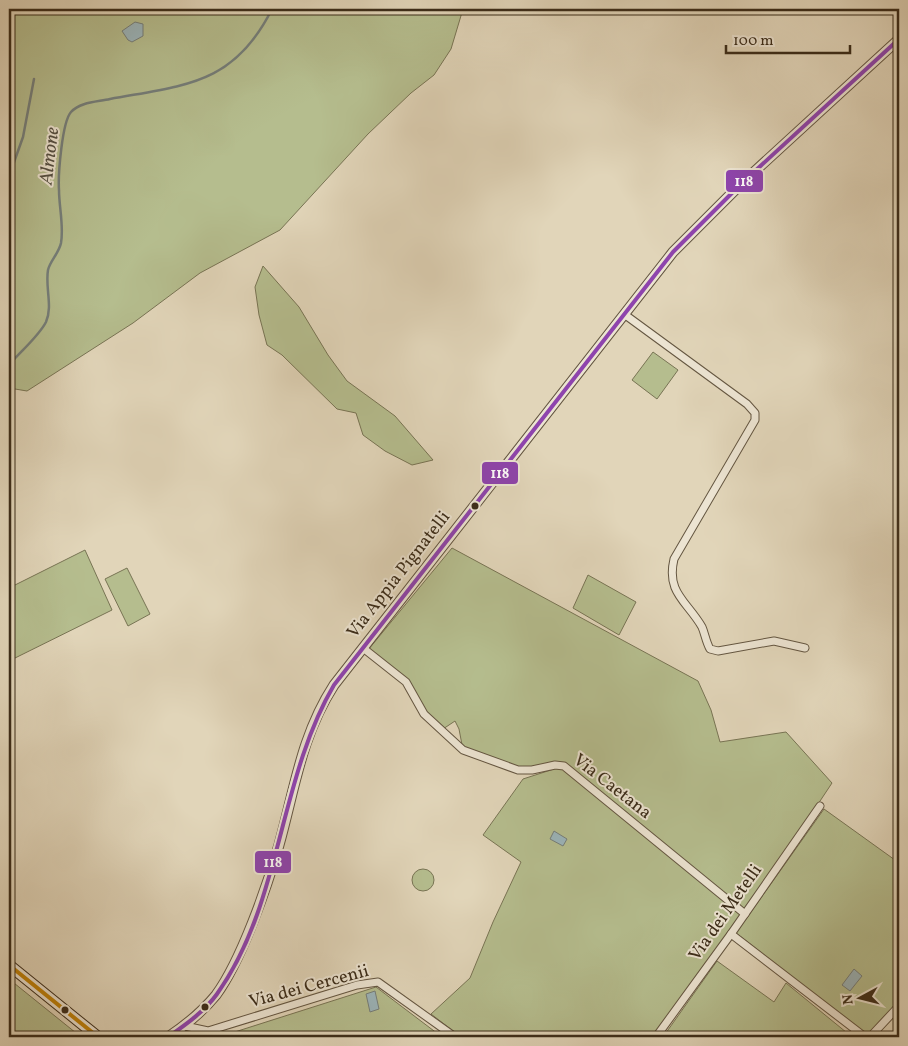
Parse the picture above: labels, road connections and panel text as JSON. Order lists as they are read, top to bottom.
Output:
{
  "streets": {
    "street": [
      "Via Appia Pignatelli",
      "Via Caetana",
      "Via dei Metelli",
      "Via dei Cercenii"
    ]
  },
  "crossings": [
    ["Via Appia Pignatelli", "Via Caetana"],
    ["Via Appia Pignatelli", "Via dei Cercenii"],
    ["Via Caetana", "Via dei Metelli"]
  ],
  "water": ["Almone"],
  "lines": ["transit line 118"],
  "scale_bar": "100 m",
  "north": "left"
}
